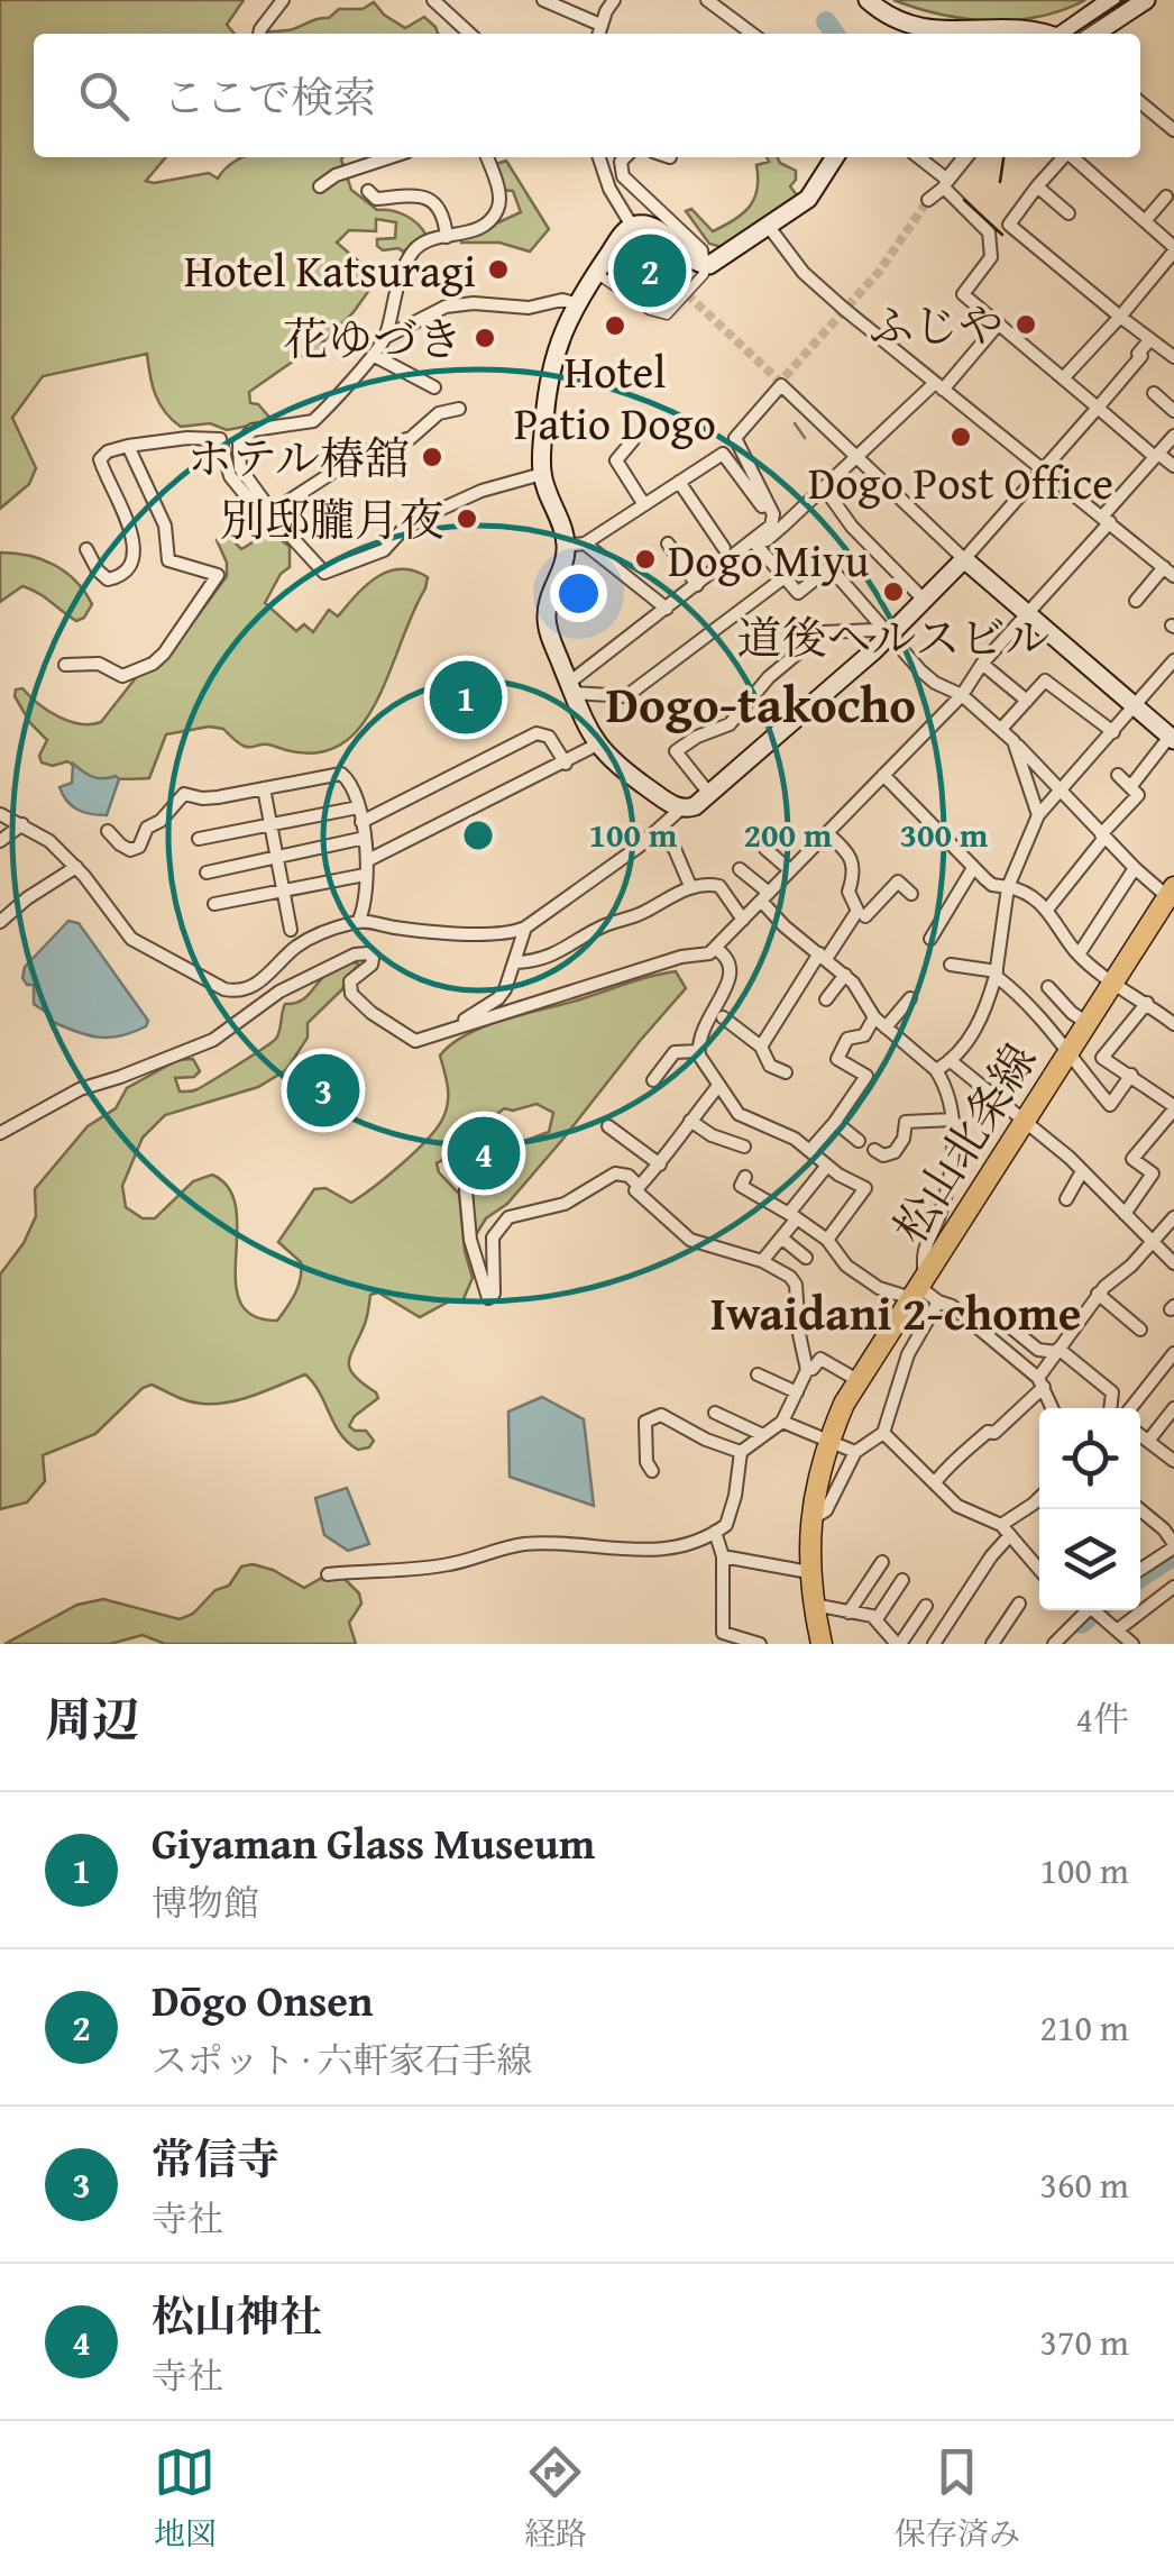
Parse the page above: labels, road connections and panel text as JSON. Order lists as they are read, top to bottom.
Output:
{
  "streets": {
    "main road": ["松山北条線"]
  },
  "districts": ["Dogo-takocho", "Iwaidani 2-chome"],
  "places": [
    "Hotel Katsuragi",
    "ふじや",
    "Hotel Patio Dogo",
    "花ゆづき",
    "Dogo Post Office",
    "ホテル椿舘",
    "別邸朧月夜",
    "Dogo Miyu",
    "道後ヘルスビル"
  ],
  "page": {
    "search": "ここで検索",
    "pins": [
      "2",
      "1",
      "3",
      "4"
    ],
    "heading": ["周辺", "4件"],
    "list": [
      {
        "mark": "1",
        "name": "Giyaman Glass Museum",
        "note": "博物館",
        "value": "100 m"
      },
      {
        "mark": "2",
        "name": "Dōgo Onsen",
        "note": "スポット · 六軒家石手線",
        "value": "210 m"
      },
      {
        "mark": "3",
        "name": "常信寺",
        "note": "寺社",
        "value": "360 m"
      },
      {
        "mark": "4",
        "name": "松山神社",
        "note": "寺社",
        "value": "370 m"
      }
    ],
    "nav": ["地図", "経路", "保存済み"]
  },
  "rings": ["100 m", "200 m", "300 m"]
}
